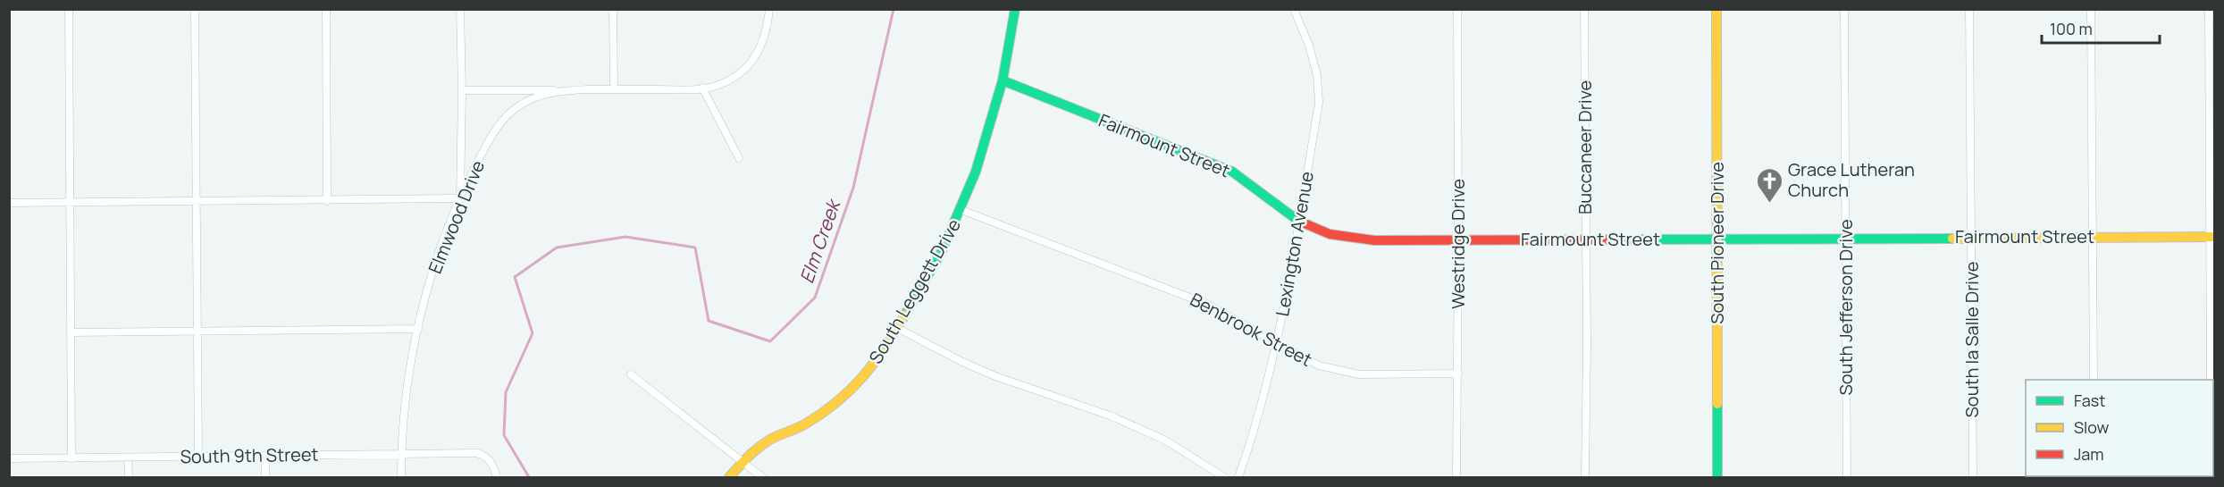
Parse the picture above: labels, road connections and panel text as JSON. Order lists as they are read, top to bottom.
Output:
{
  "streets": {
    "street": [
      "Fairmount Street",
      "Buccaneer Drive",
      "Elmwood Drive",
      "South Pioneer Drive",
      "Lexington Avenue",
      "Westridge Drive",
      "South Leggett Drive",
      "South Jefferson Drive",
      "Benbrook Street",
      "South la Salle Drive",
      "South 9th Street"
    ]
  },
  "crossings": [
    ["Fairmount Street", "Buccaneer Drive"],
    ["Fairmount Street", "South Pioneer Drive"],
    ["Fairmount Street", "Lexington Avenue"],
    ["Fairmount Street", "Westridge Drive"],
    ["Fairmount Street", "South Leggett Drive"],
    ["Fairmount Street", "South Jefferson Drive"],
    ["Fairmount Street", "South la Salle Drive"],
    ["Elmwood Drive", "South 9th Street"],
    ["Lexington Avenue", "Benbrook Street"],
    ["Westridge Drive", "Benbrook Street"],
    ["South Leggett Drive", "Benbrook Street"]
  ],
  "water": ["Elm Creek"],
  "places": {
    "church": ["Grace Lutheran Church"]
  },
  "legend": ["Fast", "Slow", "Jam"],
  "scale_bar": "100 m"
}
